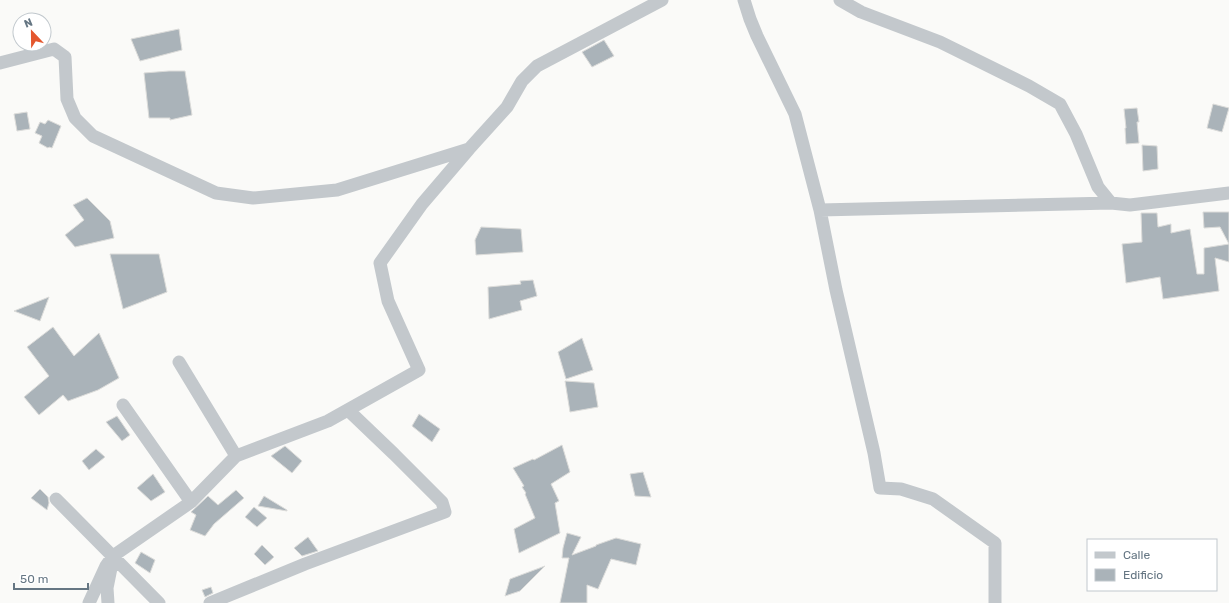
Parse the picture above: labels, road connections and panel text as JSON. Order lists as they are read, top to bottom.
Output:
{
  "legend": ["Calle", "Edificio"],
  "scale_bar": "50 m",
  "north": "top"
}
